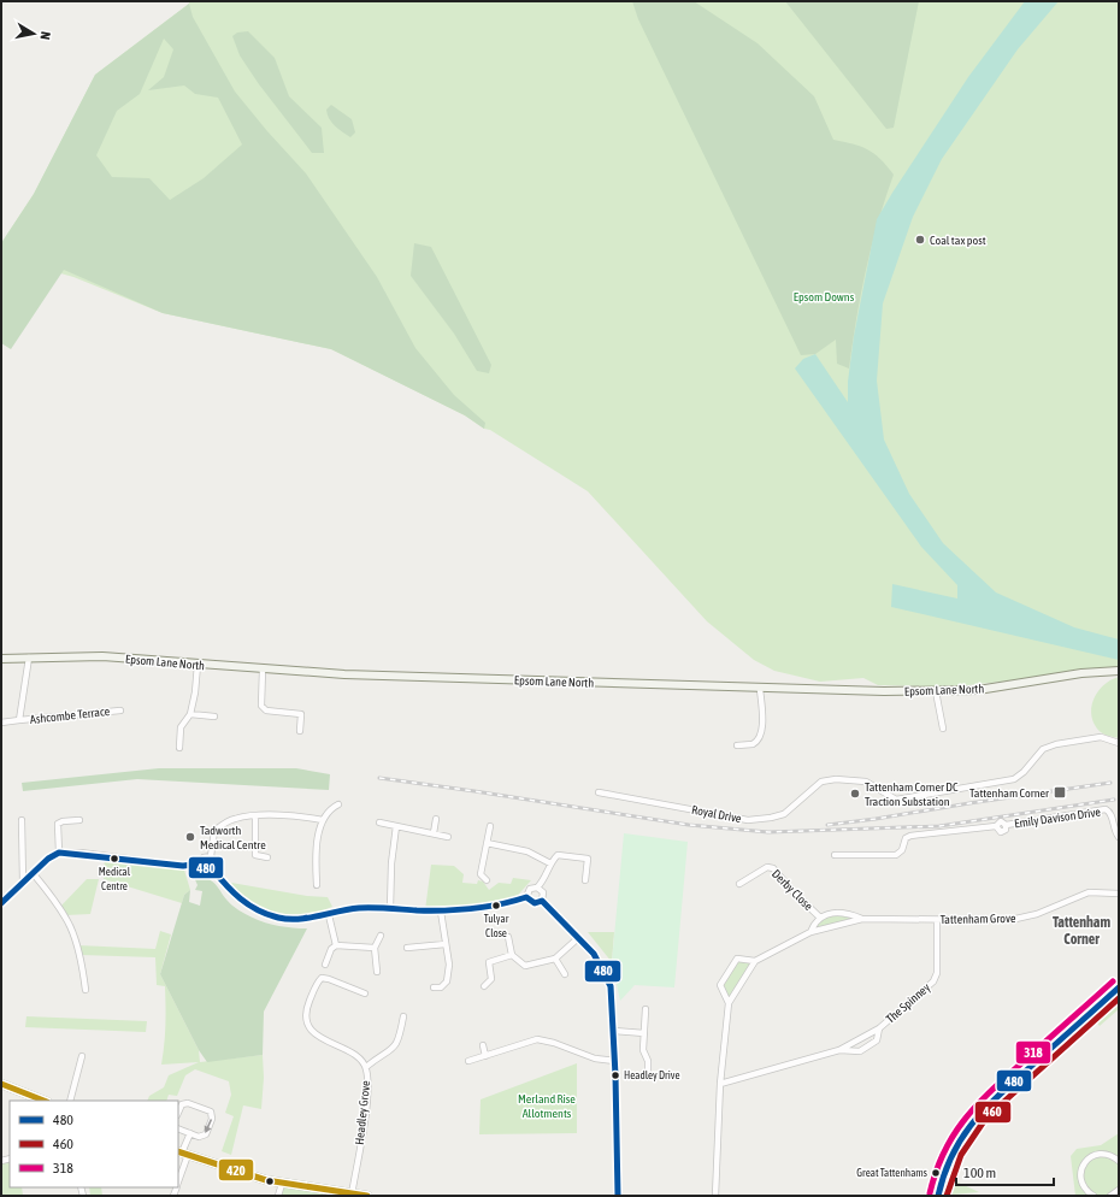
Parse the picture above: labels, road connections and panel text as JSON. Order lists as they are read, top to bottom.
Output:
{
  "streets": {
    "main road": ["Epsom Lane North"],
    "street": [
      "Ashcombe Terrace",
      "Royal Drive",
      "Emily Davison Drive",
      "Derby Close",
      "Tattenham Grove",
      "The Spinney",
      "Headley Grove"
    ]
  },
  "crossings": [
    ["Derby Close", "Tattenham Grove"],
    ["Tattenham Grove", "The Spinney"]
  ],
  "districts": ["Tattenham Corner"],
  "parks": ["Epsom Downs", "Merland Rise Allotments"],
  "places": {
    "other": [
      "Coal tax post",
      "Tattenham Corner DC Traction Substation",
      "Tadworth Medical Centre",
      "Medical Centre",
      "Tulyar Close",
      "Headley Drive",
      "Great Tattenhams"
    ],
    "transit": ["Tattenham Corner"]
  },
  "lines": [
    "transit line 480",
    "transit line 318",
    "transit line 460",
    "transit line 420"
  ],
  "legend": ["480", "460", "318"],
  "scale_bar": "100 m",
  "north": "right"
}
